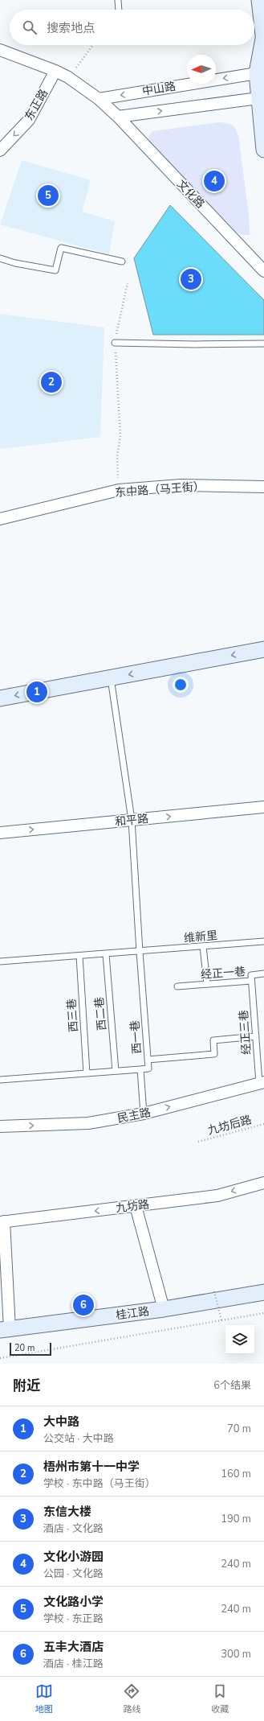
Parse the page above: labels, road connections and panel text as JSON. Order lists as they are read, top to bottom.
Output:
{
  "streets": {
    "street": [
      "中山路",
      "东正路",
      "文化路",
      "东中路（马王街）",
      "和平路",
      "民主路",
      "九坊路",
      "桂江路"
    ],
    "lane": [
      "维新里",
      "经正一巷",
      "西二巷",
      "西三巷",
      "经正三巷",
      "西一巷"
    ],
    "path": ["九坊后路"]
  },
  "crossings": [
    ["中山路", "文化路"],
    ["和平路", "西一巷"],
    ["维新里", "西二巷"],
    ["维新里", "西三巷"],
    ["维新里", "西一巷"],
    ["经正一巷", "经正三巷"],
    ["经正三巷", "民主路"],
    ["西一巷", "民主路"]
  ],
  "one_way": [
    "东正路",
    "和平路",
    "民主路",
    "九坊路"
  ],
  "scale_bar": "20 m",
  "north": "left",
  "page": {
    "search": "搜索地点",
    "pins": [
      "4",
      "5",
      "3",
      "2",
      "1",
      "6"
    ],
    "scale": "20 m",
    "heading": ["附近", "6个结果"],
    "list": [
      {
        "mark": "1",
        "name": "大中路",
        "note": "公交站 · 大中路",
        "value": "70 m"
      },
      {
        "mark": "2",
        "name": "梧州市第十一中学",
        "note": "学校 · 东中路（马王街）",
        "value": "160 m"
      },
      {
        "mark": "3",
        "name": "东信大楼",
        "note": "酒店 · 文化路",
        "value": "190 m"
      },
      {
        "mark": "4",
        "name": "文化小游园",
        "note": "公园 · 文化路",
        "value": "240 m"
      },
      {
        "mark": "5",
        "name": "文化路小学",
        "note": "学校 · 东正路",
        "value": "240 m"
      },
      {
        "mark": "6",
        "name": "五丰大酒店",
        "note": "酒店 · 桂江路",
        "value": "300 m"
      }
    ],
    "nav": ["地图", "路线", "收藏"]
  }
}
